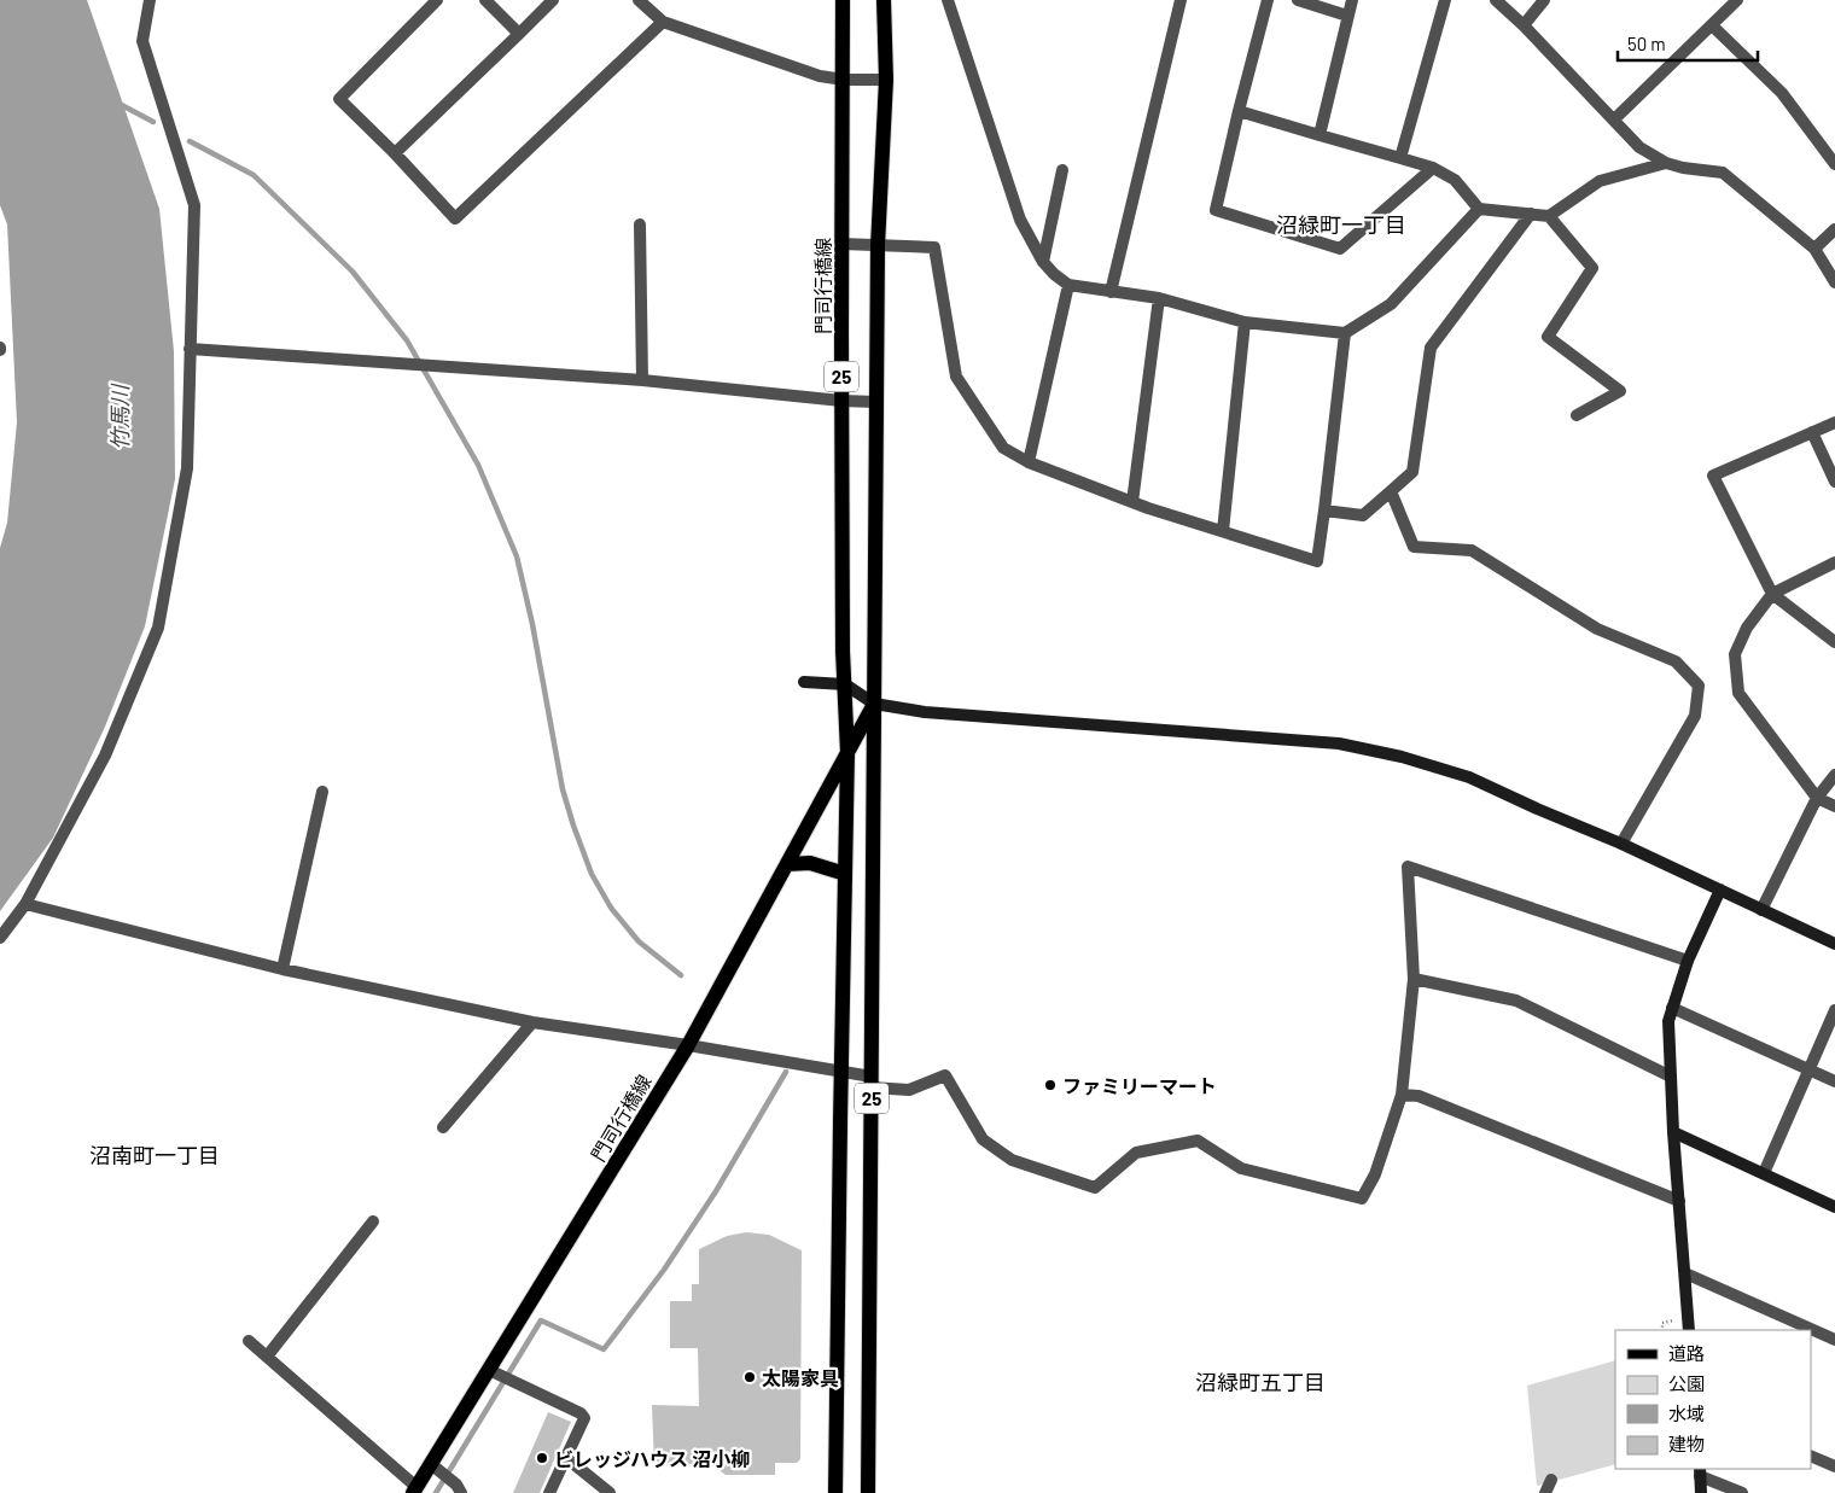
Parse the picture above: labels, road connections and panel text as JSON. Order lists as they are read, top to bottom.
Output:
{
  "streets": {
    "main road": ["門司行橋線", "25"]
  },
  "districts": ["沼緑町一丁目", "沼南町一丁目", "沼緑町五丁目"],
  "water": ["竹馬川"],
  "places": ["ファミリーマート", "太陽家具", "ビレッジハウス 沼小柳"],
  "legend": [
    "道路",
    "公園",
    "水域",
    "建物"
  ],
  "scale_bar": "50 m"
}
